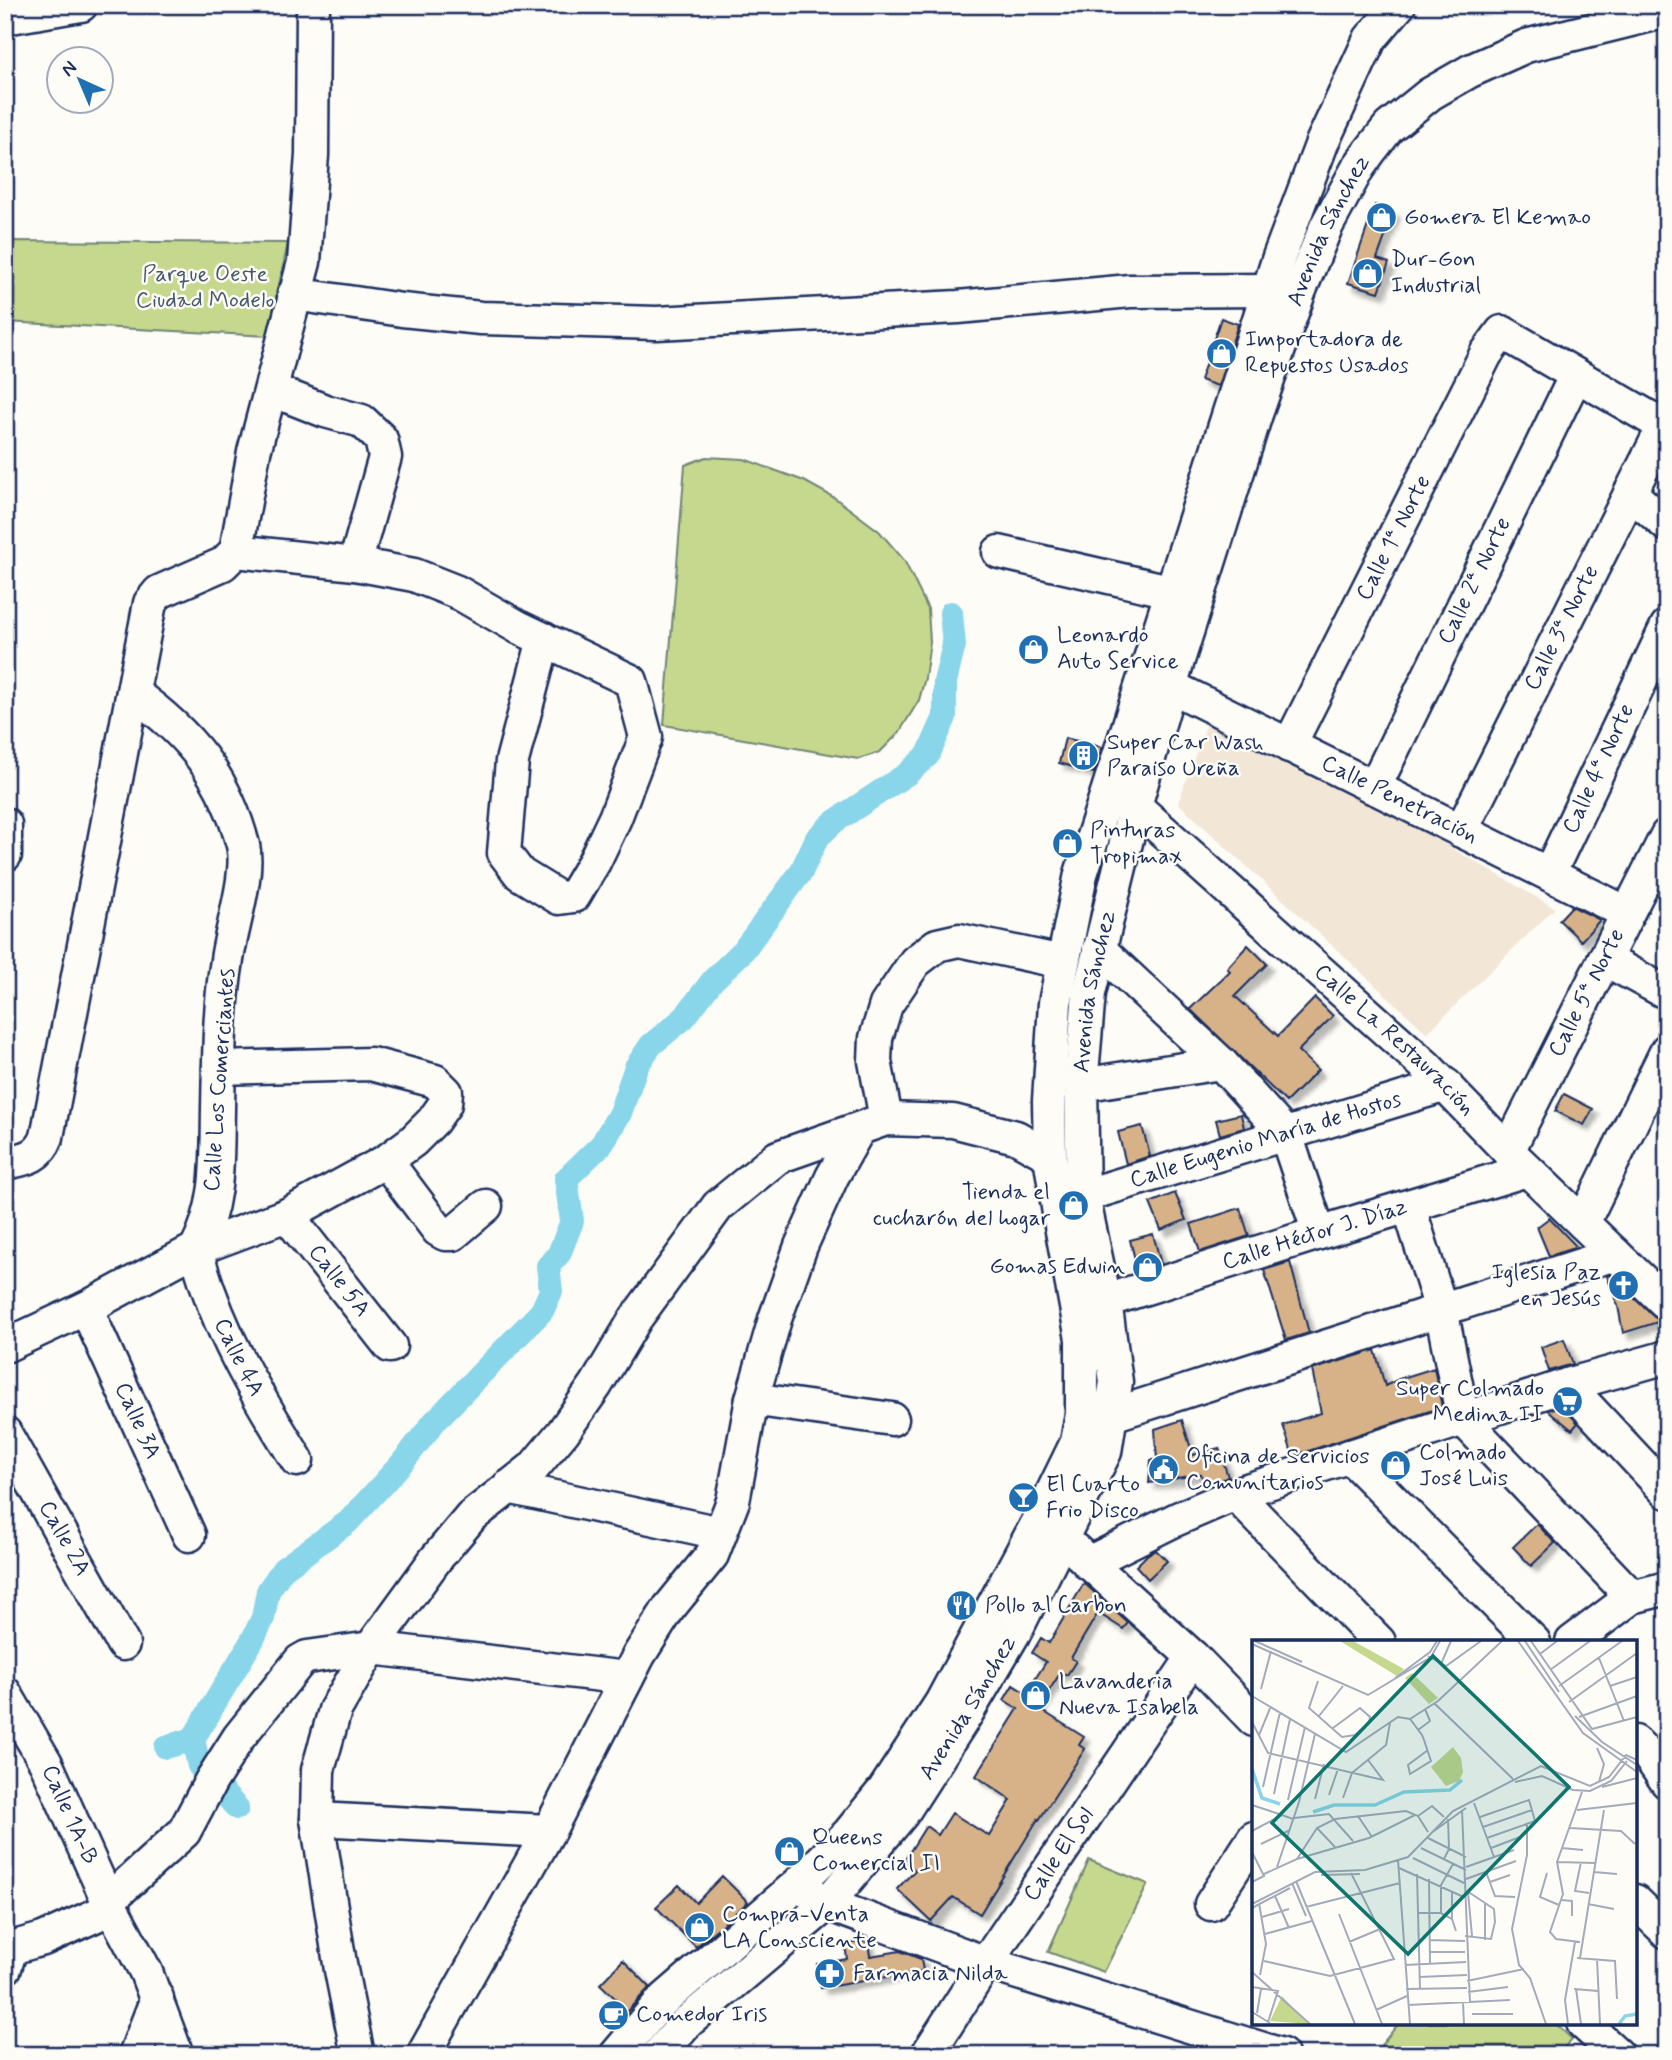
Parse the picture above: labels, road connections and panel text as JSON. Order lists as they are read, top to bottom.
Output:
{
  "streets": {
    "street": [
      "Avenida Sánchez",
      "Calle 1ª Norte",
      "Calle 2ª Norte",
      "Calle 3ª Norte",
      "Calle 4ª Norte",
      "Calle Penetración",
      "Calle 5ª Norte",
      "Calle La Restauración",
      "Calle Los Comerciantes",
      "Calle Eugenio María de Hostos",
      "Calle Héctor J. Díaz",
      "Calle 5A",
      "Calle 4A",
      "Calle 3A",
      "Calle 2A",
      "Calle 1A-B",
      "Calle El Sol"
    ]
  },
  "crossings": [
    ["Avenida Sánchez", "Calle Penetración"],
    ["Avenida Sánchez", "Calle La Restauración"],
    ["Avenida Sánchez", "Calle Eugenio María de Hostos"],
    ["Avenida Sánchez", "Calle Héctor J. Díaz"],
    ["Calle 1ª Norte", "Calle 2ª Norte"],
    ["Calle 1ª Norte", "Calle 3ª Norte"],
    ["Calle 1ª Norte", "Calle Penetración"],
    ["Calle 2ª Norte", "Calle 3ª Norte"],
    ["Calle 2ª Norte", "Calle Penetración"],
    ["Calle 3ª Norte", "Calle Penetración"],
    ["Calle 4ª Norte", "Calle Penetración"],
    ["Calle Penetración", "Calle 5ª Norte"],
    ["Calle 5ª Norte", "Calle La Restauración"],
    ["Calle 5ª Norte", "Calle Héctor J. Díaz"],
    ["Calle La Restauración", "Calle Eugenio María de Hostos"],
    ["Calle La Restauración", "Calle Héctor J. Díaz"],
    ["Calle Los Comerciantes", "Calle 4A"]
  ],
  "parks": ["Parque Oeste Ciudad Modelo"],
  "places": {
    "shop": [
      "Gomera El Kemao",
      "Dur-Gon Industrial",
      "Importadora de Repuestos Usados",
      "Leonardo Auto Service",
      "Pinturas Tropimax",
      "Tienda el cucharón del hogar",
      "Gomas Edwin",
      "Colmado José Luis",
      "Lavanderia Nueva Isabela",
      "Queens Comercial II",
      "Compra-Venta LA Consciente"
    ],
    "building": ["Super Car Wash Paraiso Ureña"],
    "church": ["Iglesia Paz en Jesús"],
    "supermarket": ["Super Colmado Medina II"],
    "public building": ["Oficina de Servicios Comunitarios"],
    "bar": ["El Cuarto Frio Disco"],
    "restaurant": ["Pollo al Carbon"],
    "pharmacy": ["Farmacia Nilda"],
    "cafe": ["Comedor Iris"]
  },
  "north": "top left"
}
